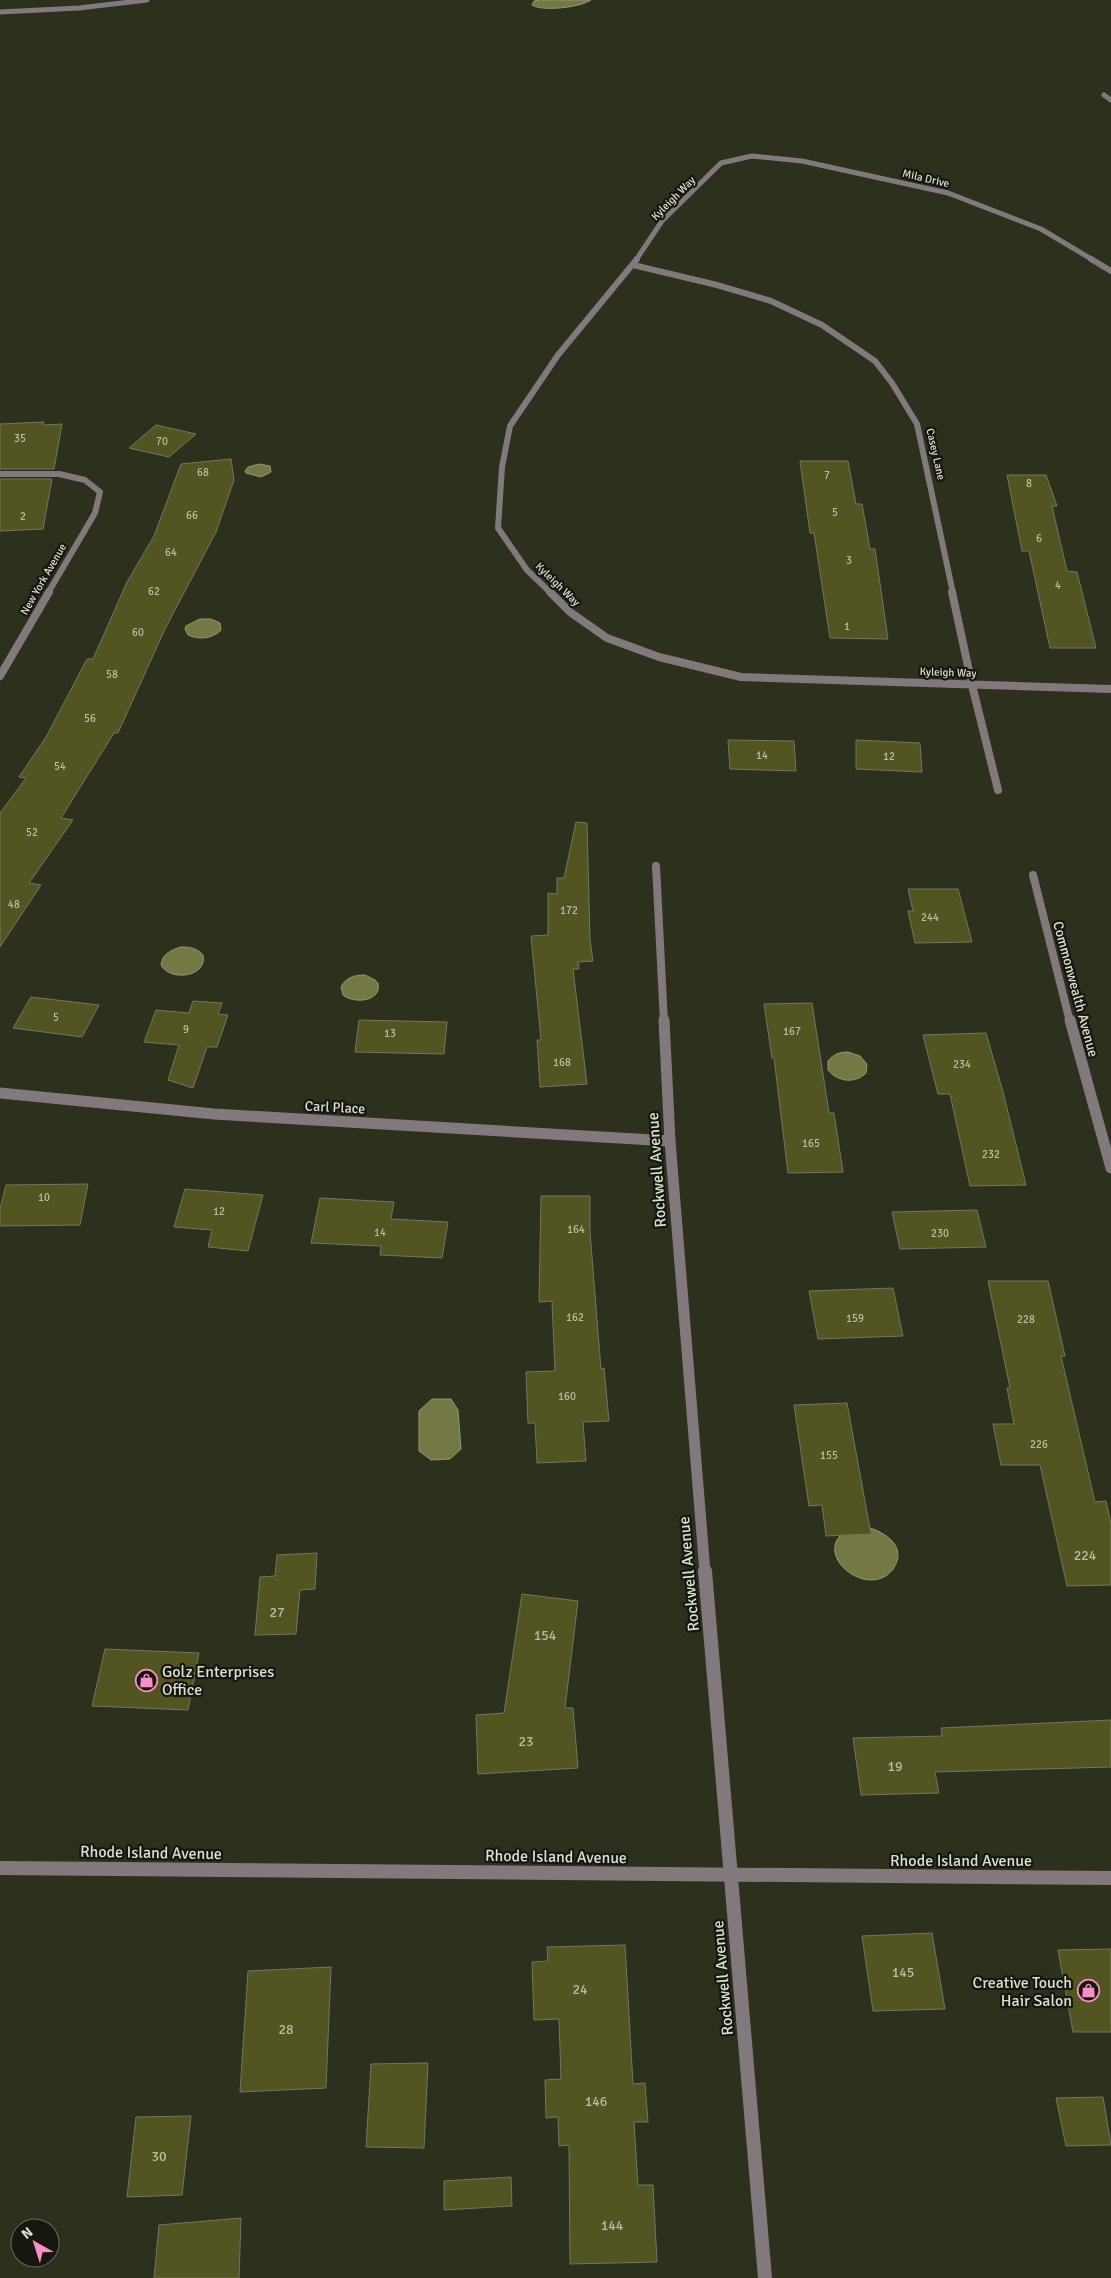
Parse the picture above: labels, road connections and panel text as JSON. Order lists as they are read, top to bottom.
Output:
{
  "streets": {
    "street": [
      "Mila Drive",
      "Kyleigh Way",
      "Casey Lane",
      "New York Avenue",
      "Commonwealth Avenue",
      "Carl Place",
      "Rockwell Avenue",
      "Rhode Island Avenue"
    ]
  },
  "crossings": [
    ["Mila Drive", "Kyleigh Way"],
    ["Kyleigh Way", "Casey Lane"],
    ["Carl Place", "Rockwell Avenue"],
    ["Rockwell Avenue", "Rhode Island Avenue"]
  ],
  "places": {
    "shop": ["Golz Enterprises Office", "Creative Touch Hair Salon"]
  },
  "house_numbers": [
    "35",
    "70",
    "68",
    "7",
    "8",
    "5",
    "66",
    "2",
    "6",
    "64",
    "3",
    "4",
    "62",
    "1",
    "60",
    "58",
    "56",
    "14",
    "12",
    "54",
    "52",
    "48",
    "172",
    "244",
    "5",
    "9",
    "167",
    "13",
    "168",
    "234",
    "165",
    "232",
    "10",
    "12",
    "164",
    "14",
    "230",
    "162",
    "159",
    "228",
    "160",
    "226",
    "155",
    "224",
    "27",
    "154",
    "23",
    "19",
    "145",
    "24",
    "28",
    "146",
    "30",
    "144"
  ],
  "north": "top left"
}
